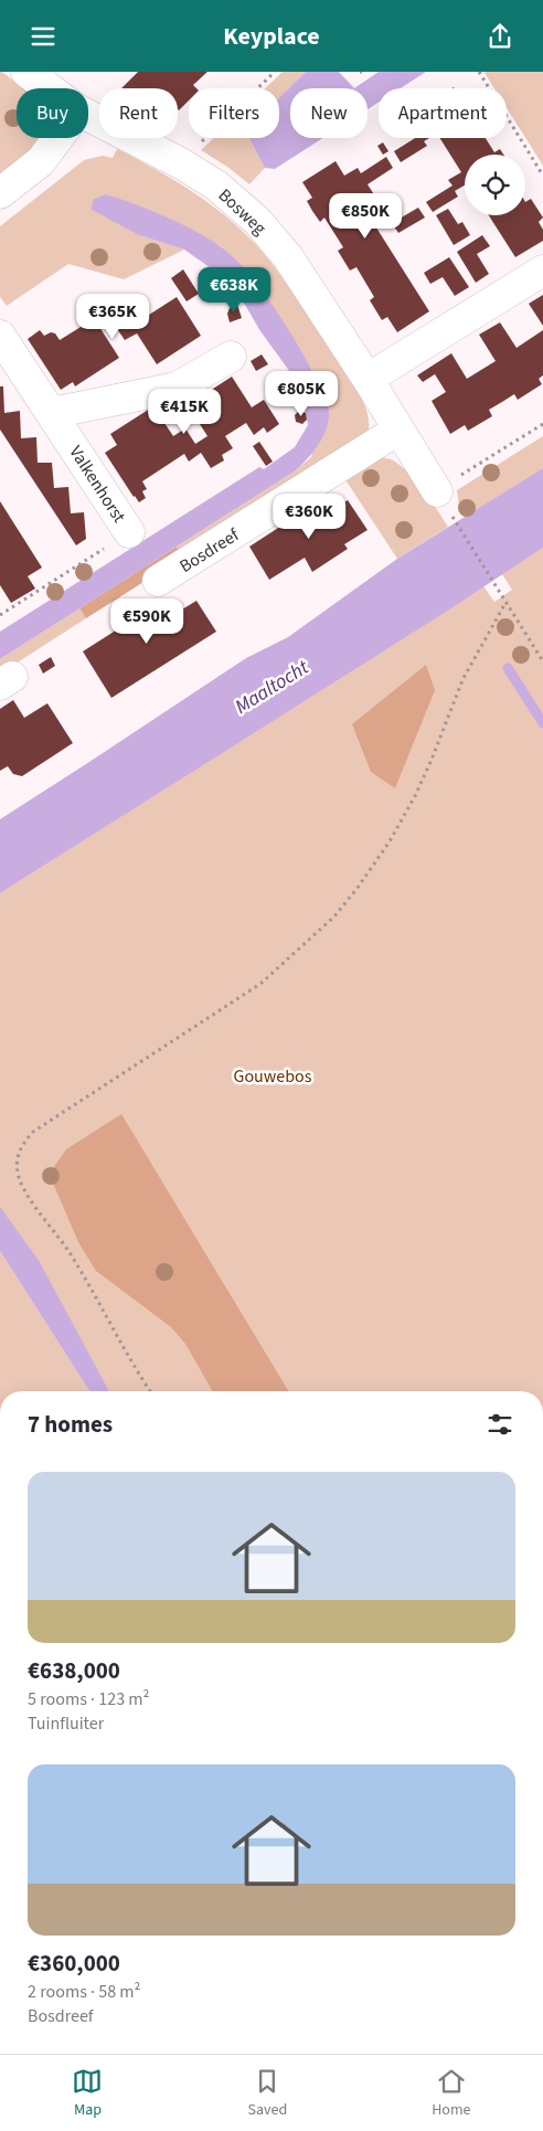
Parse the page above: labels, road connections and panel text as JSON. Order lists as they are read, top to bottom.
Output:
{
  "streets": {
    "street": ["Bosweg", "Valkenhorst", "Bosdreef"]
  },
  "water": ["Maaltocht"],
  "parks": ["Gouwebos"],
  "page": {
    "header": "Keyplace",
    "chip": [
      "Buy",
      "Rent",
      "Filters",
      "New",
      "Apartment"
    ],
    "price": [
      "€850K",
      "€638K",
      "€365K",
      "€805K",
      "€415K",
      "€360K",
      "€590K"
    ],
    "heading": "7 homes",
    "list": [
      {
        "name": "€638,000",
        "note": "5 rooms · 123 m² · Tuinfluiter"
      },
      {
        "name": "€360,000",
        "note": "2 rooms · 58 m² · Bosdreef"
      }
    ],
    "tabs": ["Map", "Saved", "Home"]
  }
}
